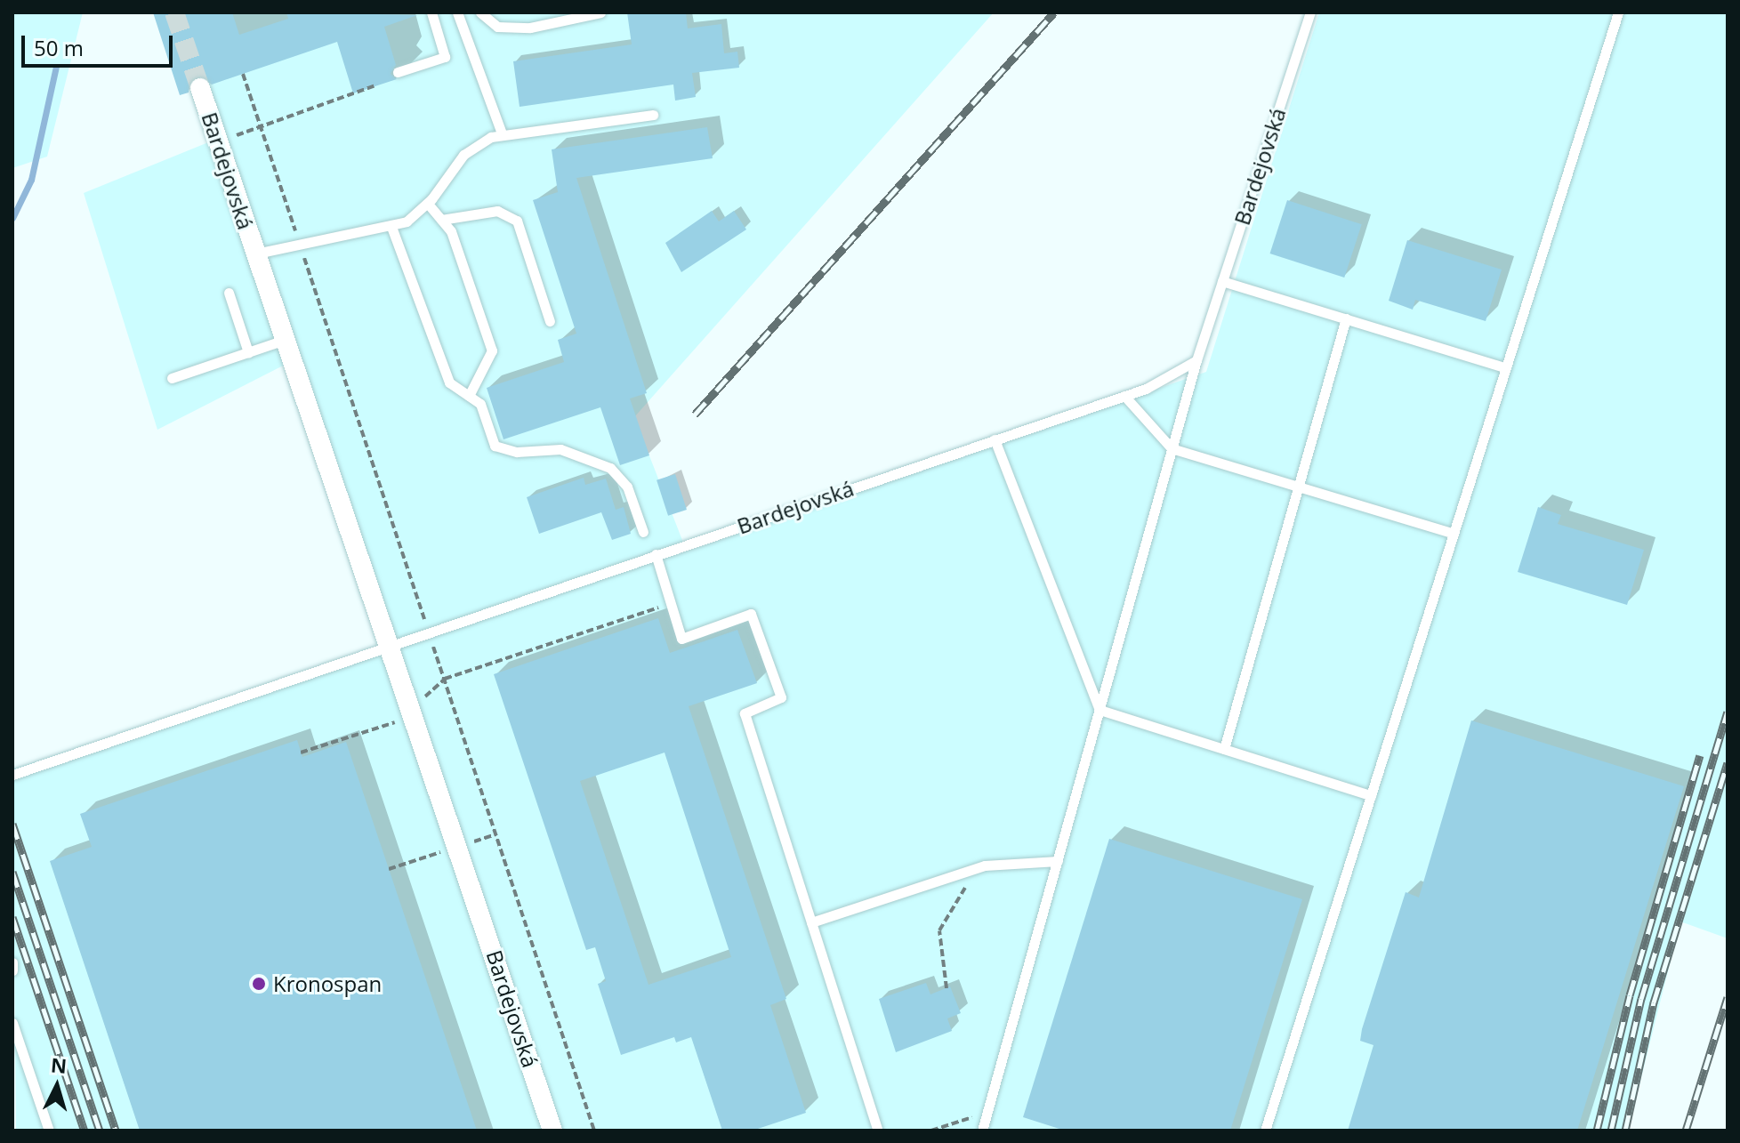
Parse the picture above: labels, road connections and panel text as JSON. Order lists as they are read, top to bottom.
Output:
{
  "streets": {
    "street": ["Bardejovská"]
  },
  "places": ["Kronospan"],
  "scale_bar": "50 m",
  "north": "top"
}
